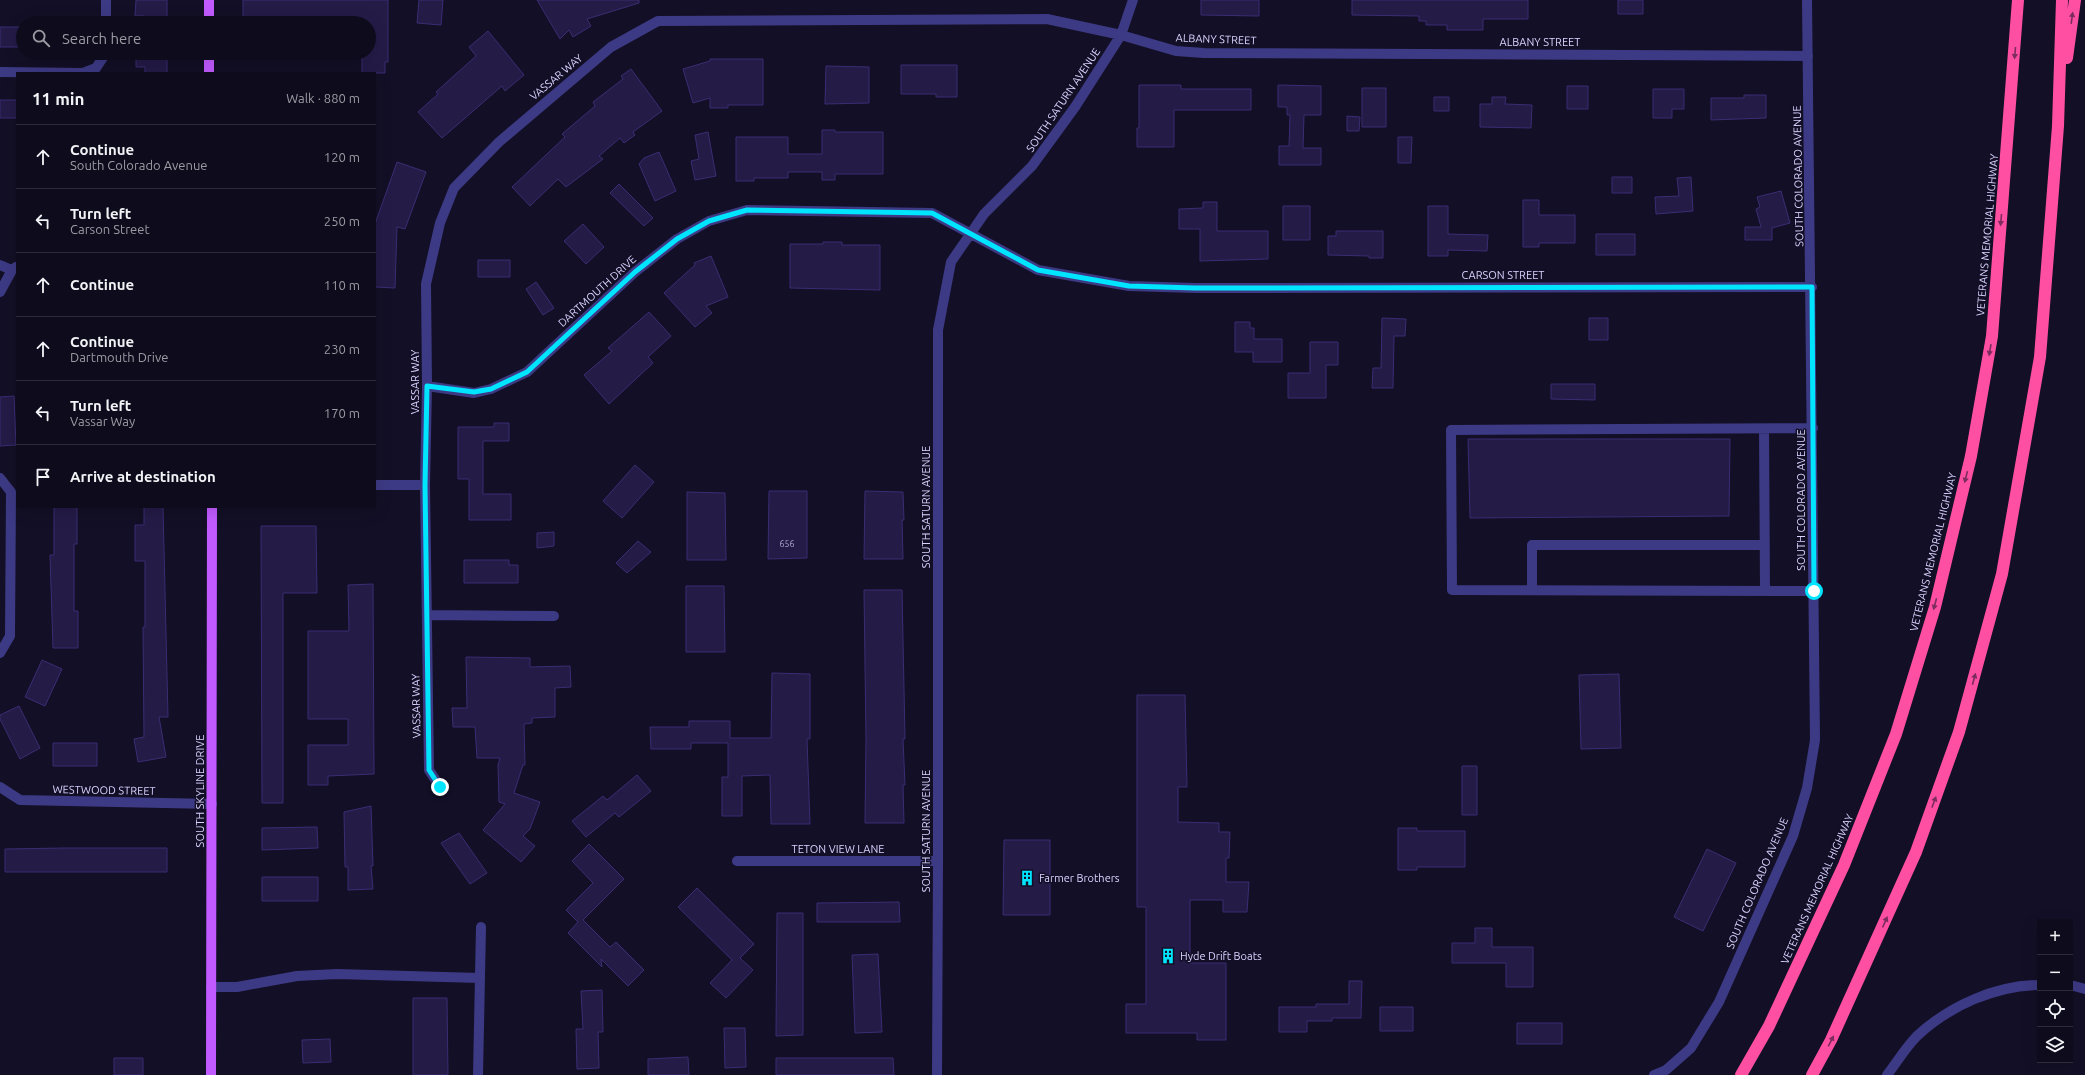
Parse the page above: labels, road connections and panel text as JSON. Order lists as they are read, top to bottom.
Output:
{
  "streets": {
    "highway": ["VETERANS MEMORIAL HIGHWAY"],
    "main road": ["SOUTH SKYLINE DRIVE"],
    "street": [
      "ALBANY STREET",
      "VASSAR WAY",
      "SOUTH SATURN AVENUE",
      "SOUTH COLORADO AVENUE",
      "CARSON STREET",
      "DARTMOUTH DRIVE",
      "WESTWOOD STREET",
      "TETON VIEW LANE"
    ]
  },
  "crossings": [
    ["ALBANY STREET", "VASSAR WAY"],
    ["ALBANY STREET", "SOUTH SATURN AVENUE"],
    ["ALBANY STREET", "SOUTH COLORADO AVENUE"],
    ["VASSAR WAY", "DARTMOUTH DRIVE"],
    ["SOUTH SATURN AVENUE", "CARSON STREET"],
    ["SOUTH SATURN AVENUE", "TETON VIEW LANE"],
    ["SOUTH COLORADO AVENUE", "CARSON STREET"],
    ["CARSON STREET", "DARTMOUTH DRIVE"],
    ["WESTWOOD STREET", "SOUTH SKYLINE DRIVE"]
  ],
  "places": {
    "building": ["Farmer Brothers", "Hyde Drift Boats"]
  },
  "house_numbers": ["656"],
  "page": {
    "search": "Search here",
    "heading": ["11 min", "Walk · 880 m"],
    "list": [
      ["Continue", "South Colorado Avenue", "120 m"],
      ["Turn left", "Carson Street", "250 m"],
      ["Continue", "110 m"],
      ["Continue", "Dartmouth Drive", "230 m"],
      ["Turn left", "Vassar Way", "170 m"],
      "Arrive at destination"
    ],
    "map_buttons": ["+", "−"]
  }
}
